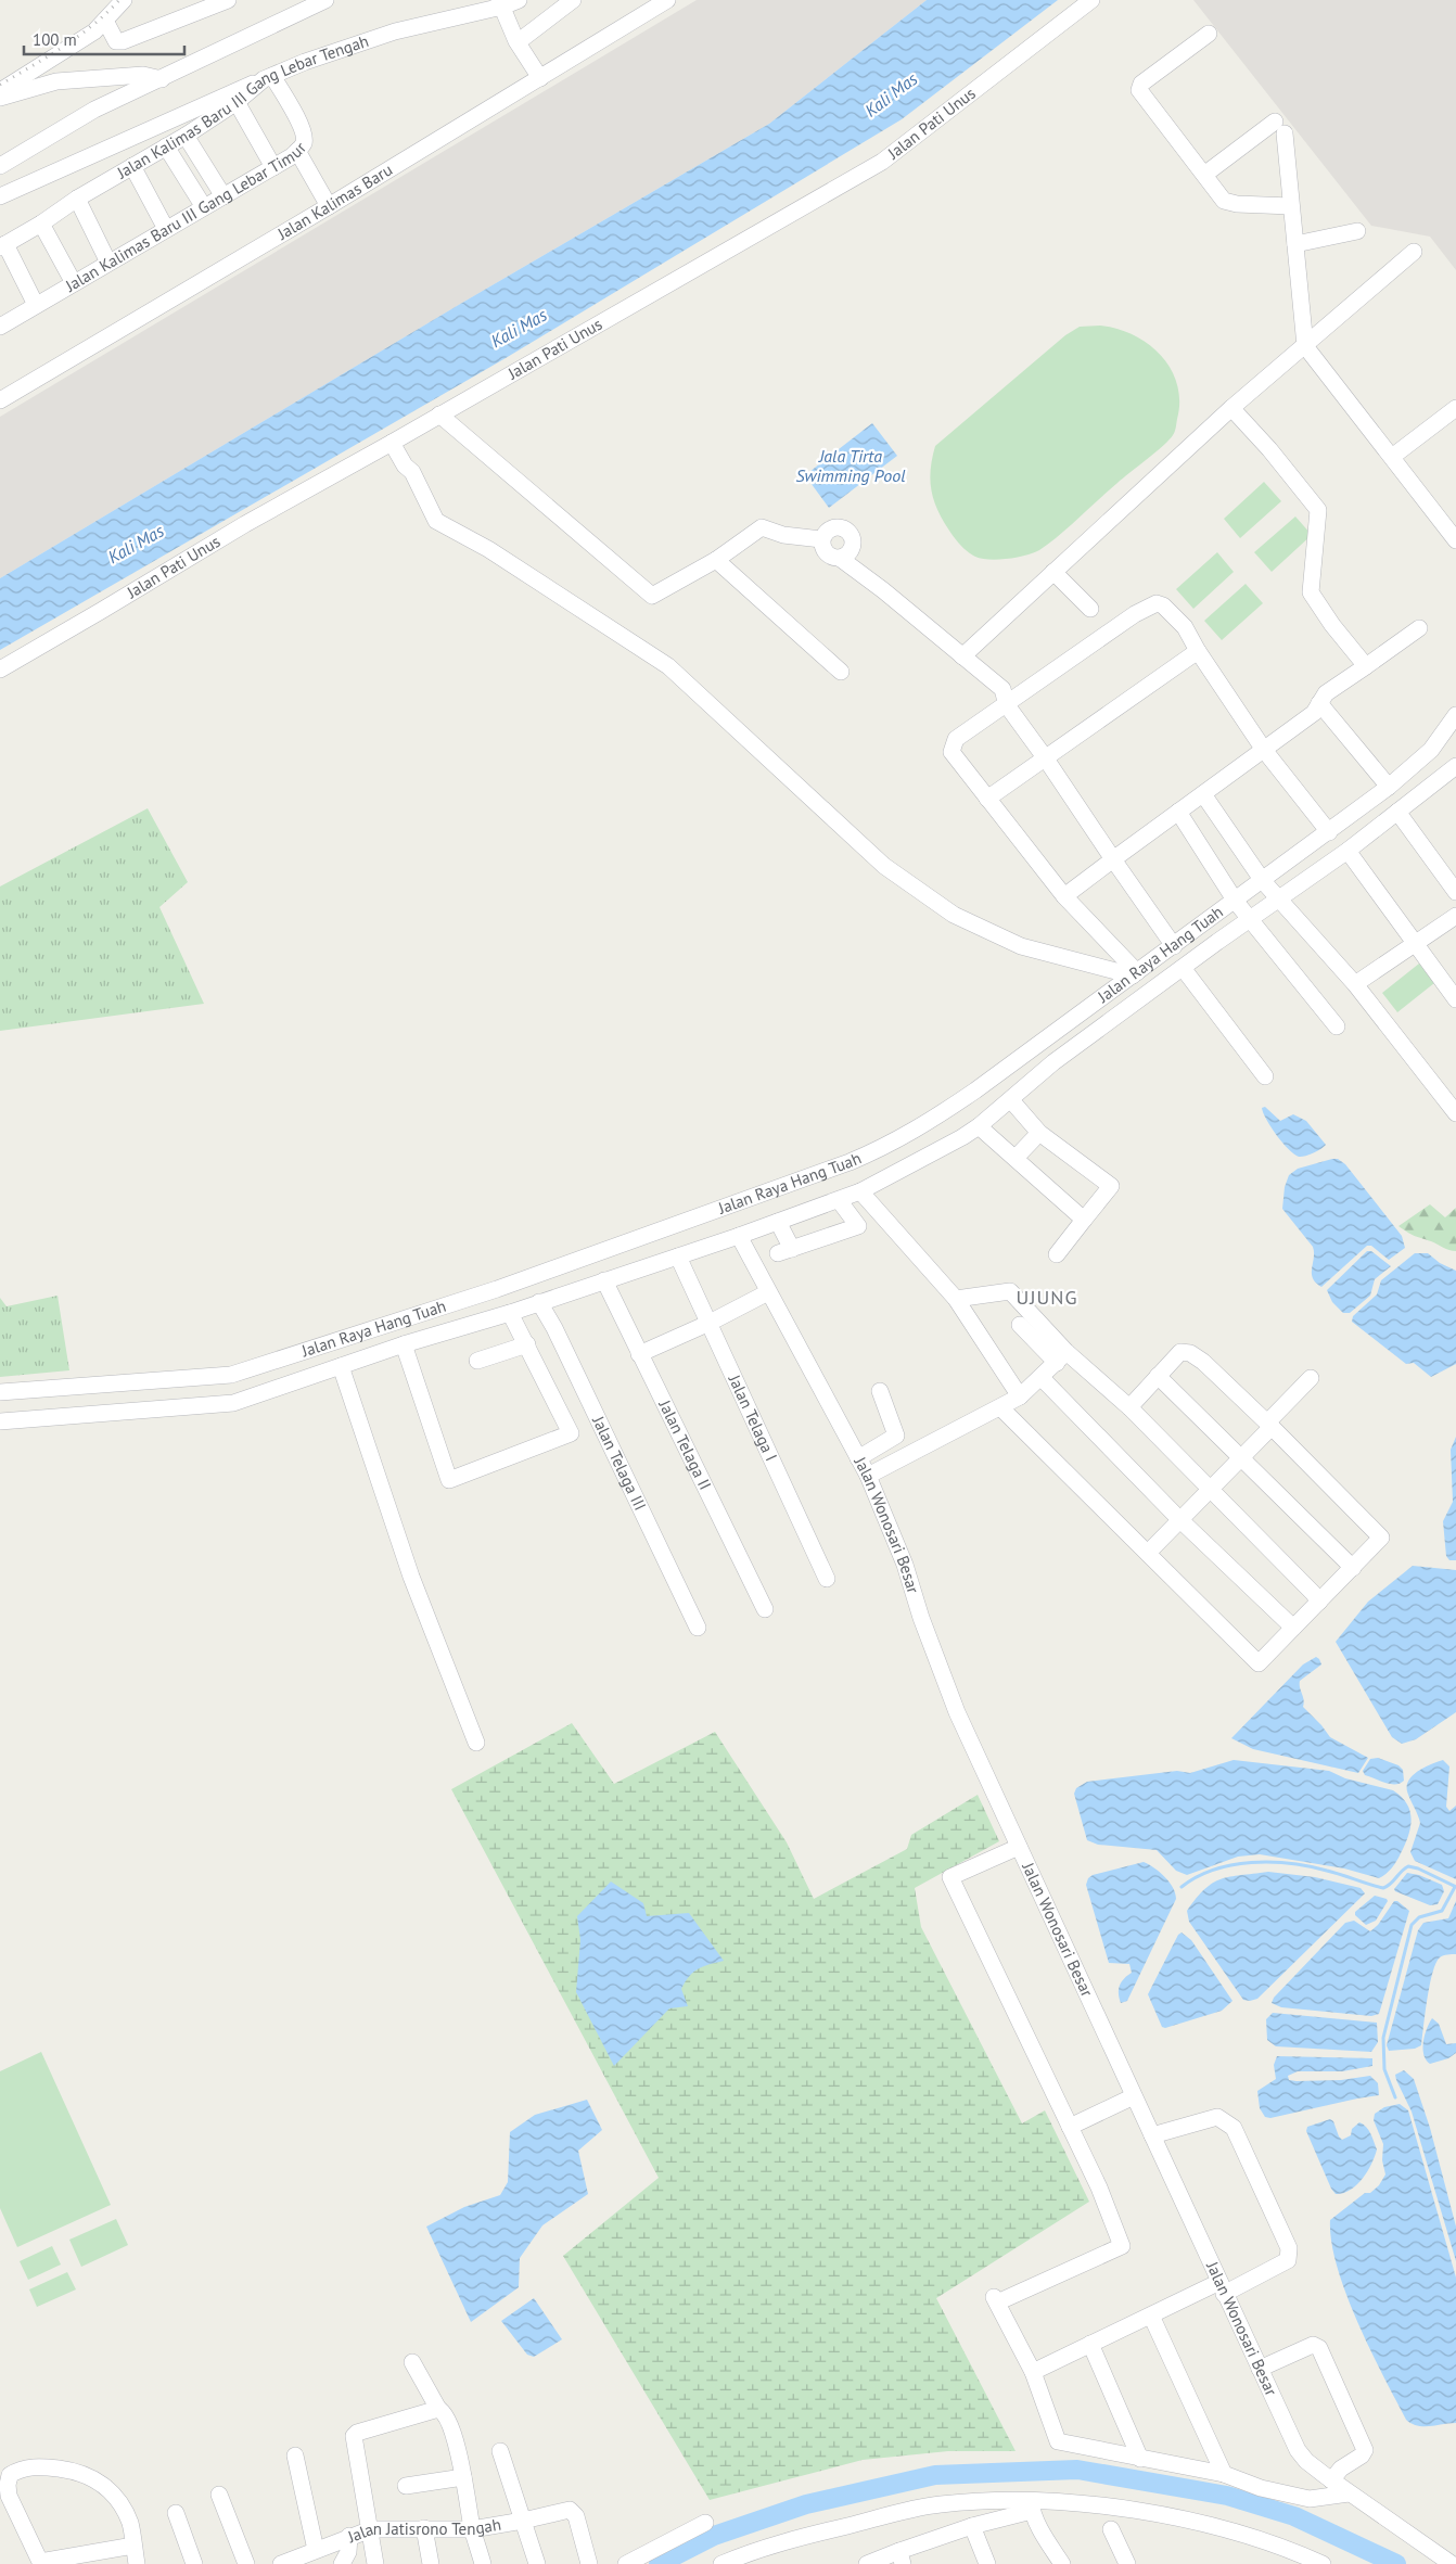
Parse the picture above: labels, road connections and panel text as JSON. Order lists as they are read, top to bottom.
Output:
{
  "streets": {
    "street": [
      "Jalan Kalimas Baru III Gang Lebar Tengah",
      "Jalan Pati Unus",
      "Jalan Kalimas Baru",
      "Jalan Kalimas Baru III Gang Lebar Timur",
      "Jalan Raya Hang Tuah",
      "Jalan Telaga I",
      "Jalan Telaga II",
      "Jalan Telaga III",
      "Jalan Wonosari Besar",
      "Jalan Jatisrono Tengah"
    ]
  },
  "crossings": [
    ["Jalan Kalimas Baru III Gang Lebar Tengah", "Jalan Kalimas Baru III Gang Lebar Timur"],
    ["Jalan Raya Hang Tuah", "Jalan Telaga I"],
    ["Jalan Raya Hang Tuah", "Jalan Telaga II"],
    ["Jalan Raya Hang Tuah", "Jalan Telaga III"],
    ["Jalan Raya Hang Tuah", "Jalan Wonosari Besar"]
  ],
  "districts": ["UJUNG"],
  "water": ["Kali Mas", "Jala Tirta Swimming Pool"],
  "scale_bar": "100 m"
}
